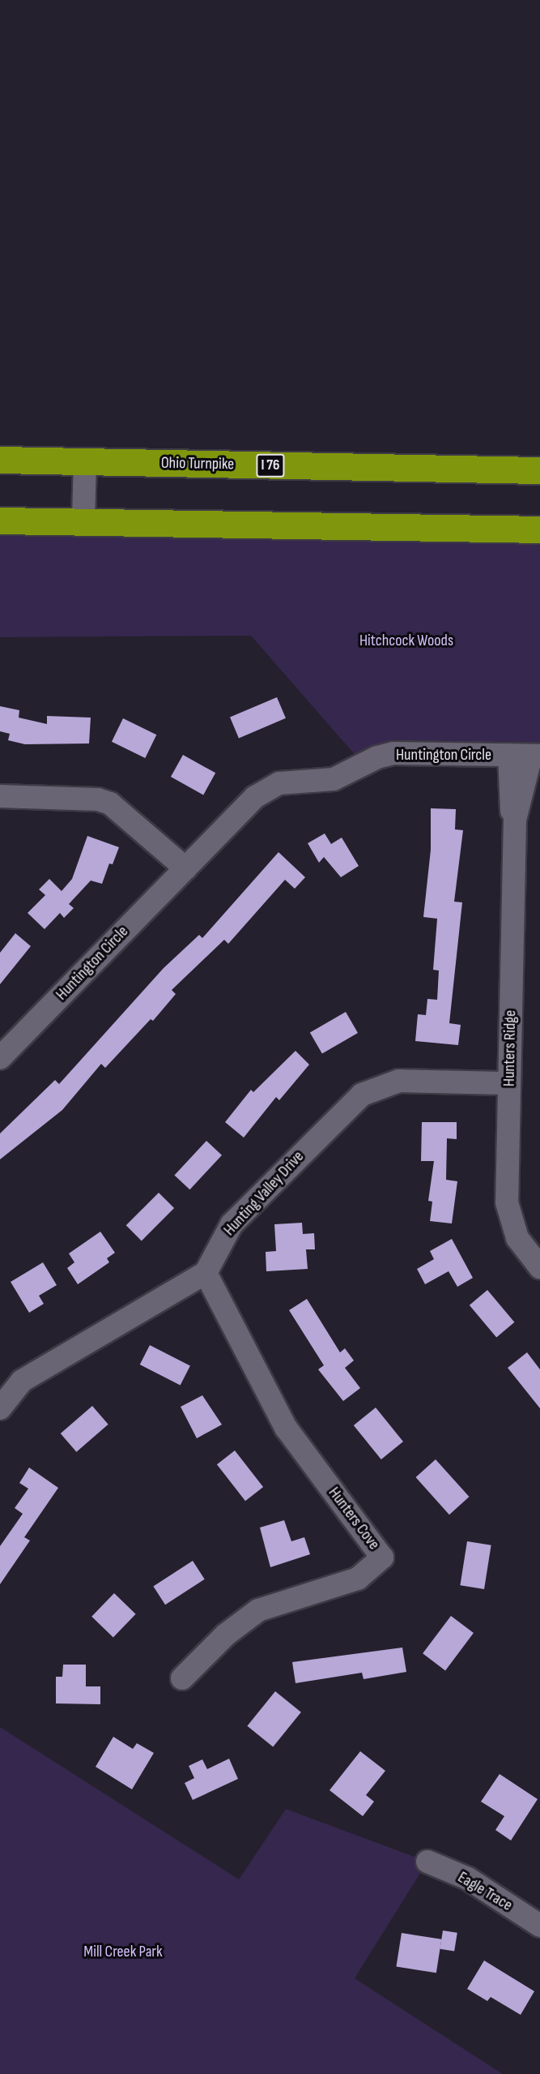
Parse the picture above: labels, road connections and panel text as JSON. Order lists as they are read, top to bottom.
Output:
{
  "streets": {
    "highway": ["Ohio Turnpike", "I 76"],
    "street": [
      "Huntington Circle",
      "Hunters Ridge",
      "Hunting Valley Drive",
      "Hunters Cove",
      "Eagle Trace"
    ]
  },
  "crossings": [
    ["Huntington Circle", "Hunters Ridge"],
    ["Hunters Ridge", "Hunting Valley Drive"],
    ["Hunting Valley Drive", "Hunters Cove"]
  ],
  "parks": ["Hitchcock Woods", "Mill Creek Park"]
}
